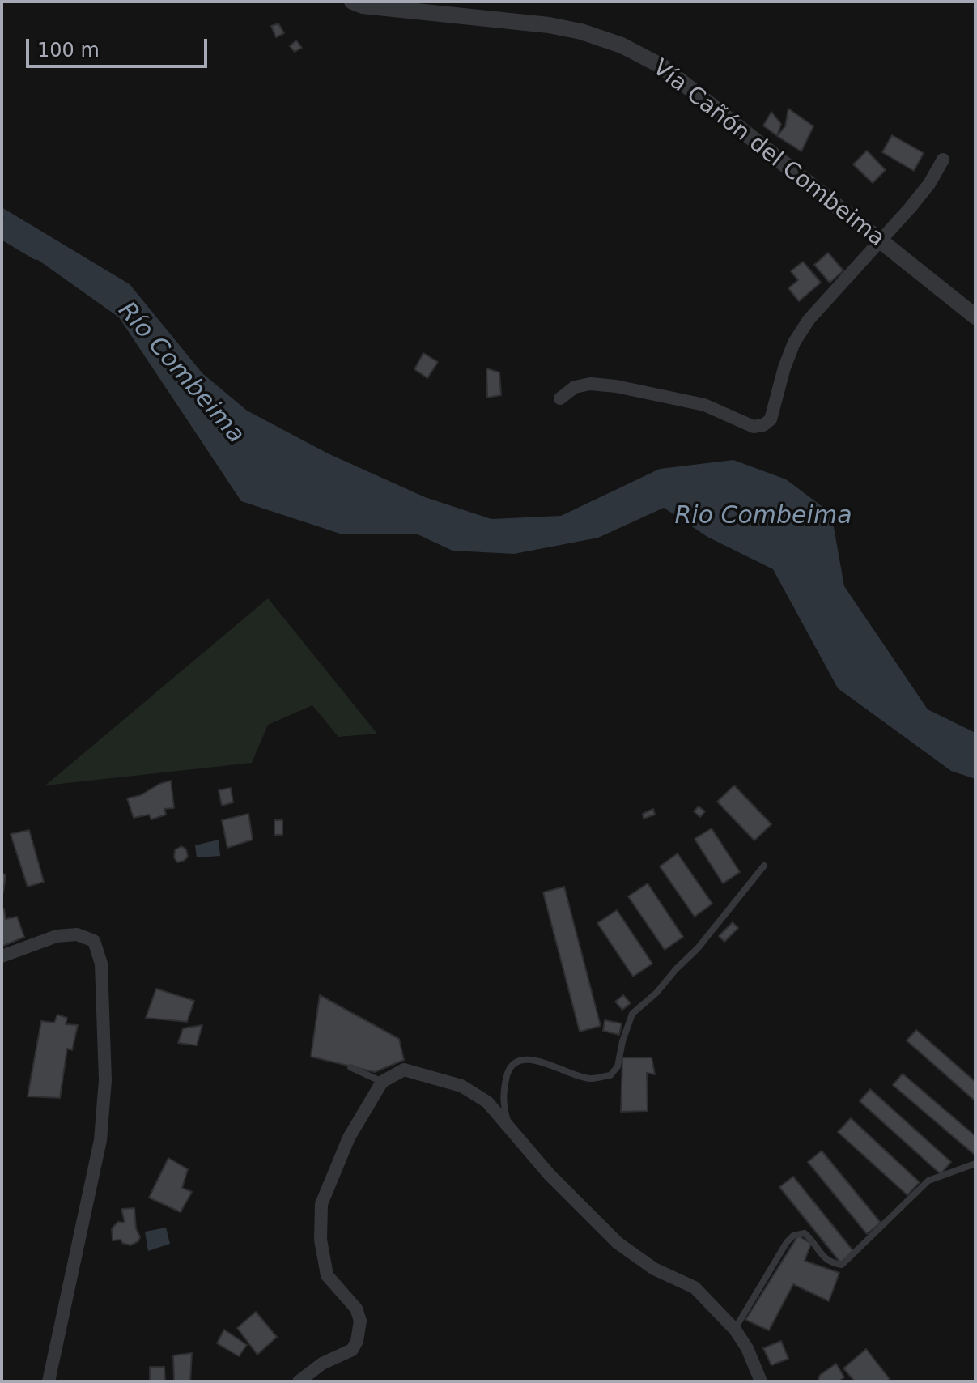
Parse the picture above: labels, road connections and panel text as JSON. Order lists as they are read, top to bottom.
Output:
{
  "streets": {
    "street": ["Vía Cañón del Combeima"]
  },
  "water": ["Río Combeima", "Rio Combeima"],
  "scale_bar": "100 m"
}
